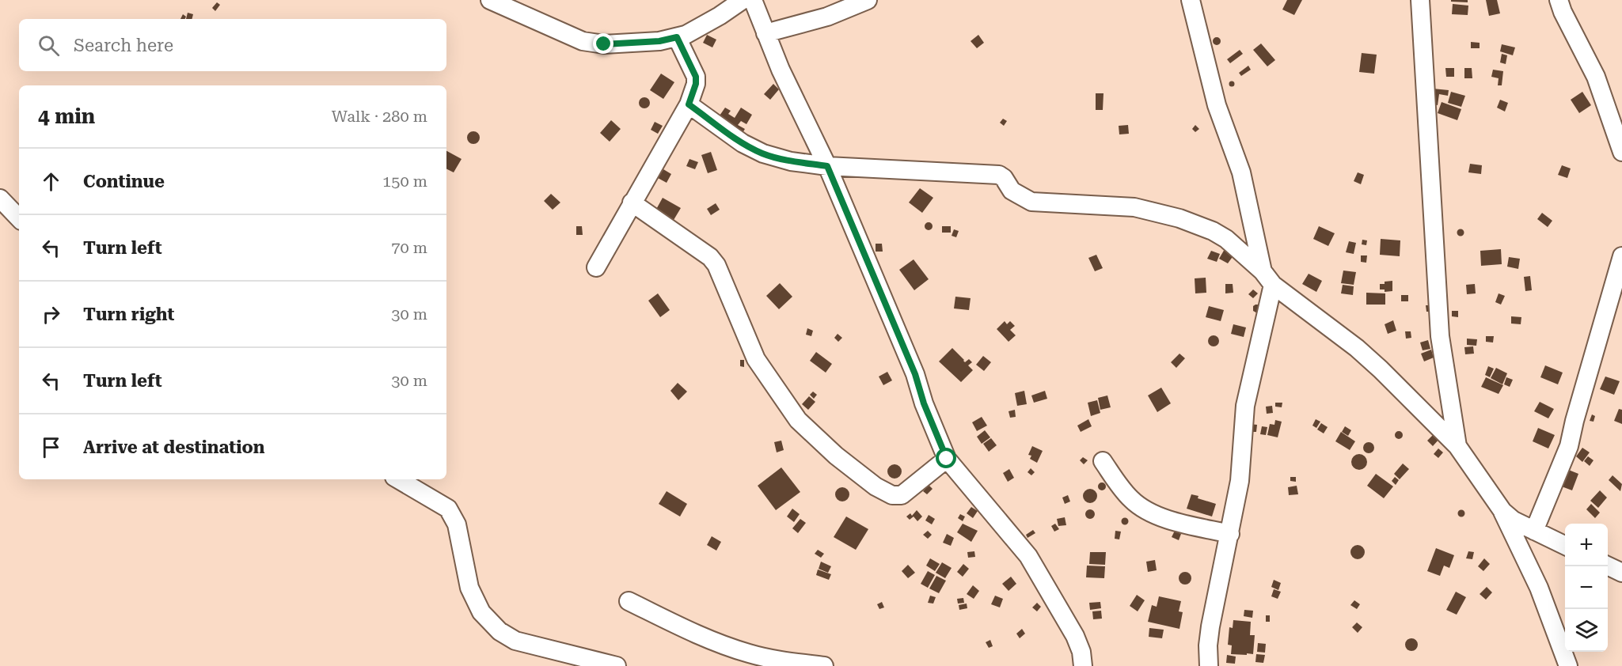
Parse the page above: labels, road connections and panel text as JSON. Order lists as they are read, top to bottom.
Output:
{
  "page": {
    "search": "Search here",
    "heading": ["4 min", "Walk · 280 m"],
    "list": [
      ["Continue", "150 m"],
      ["Turn left", "70 m"],
      ["Turn right", "30 m"],
      ["Turn left", "30 m"],
      "Arrive at destination"
    ],
    "map_buttons": ["+", "−"]
  }
}
